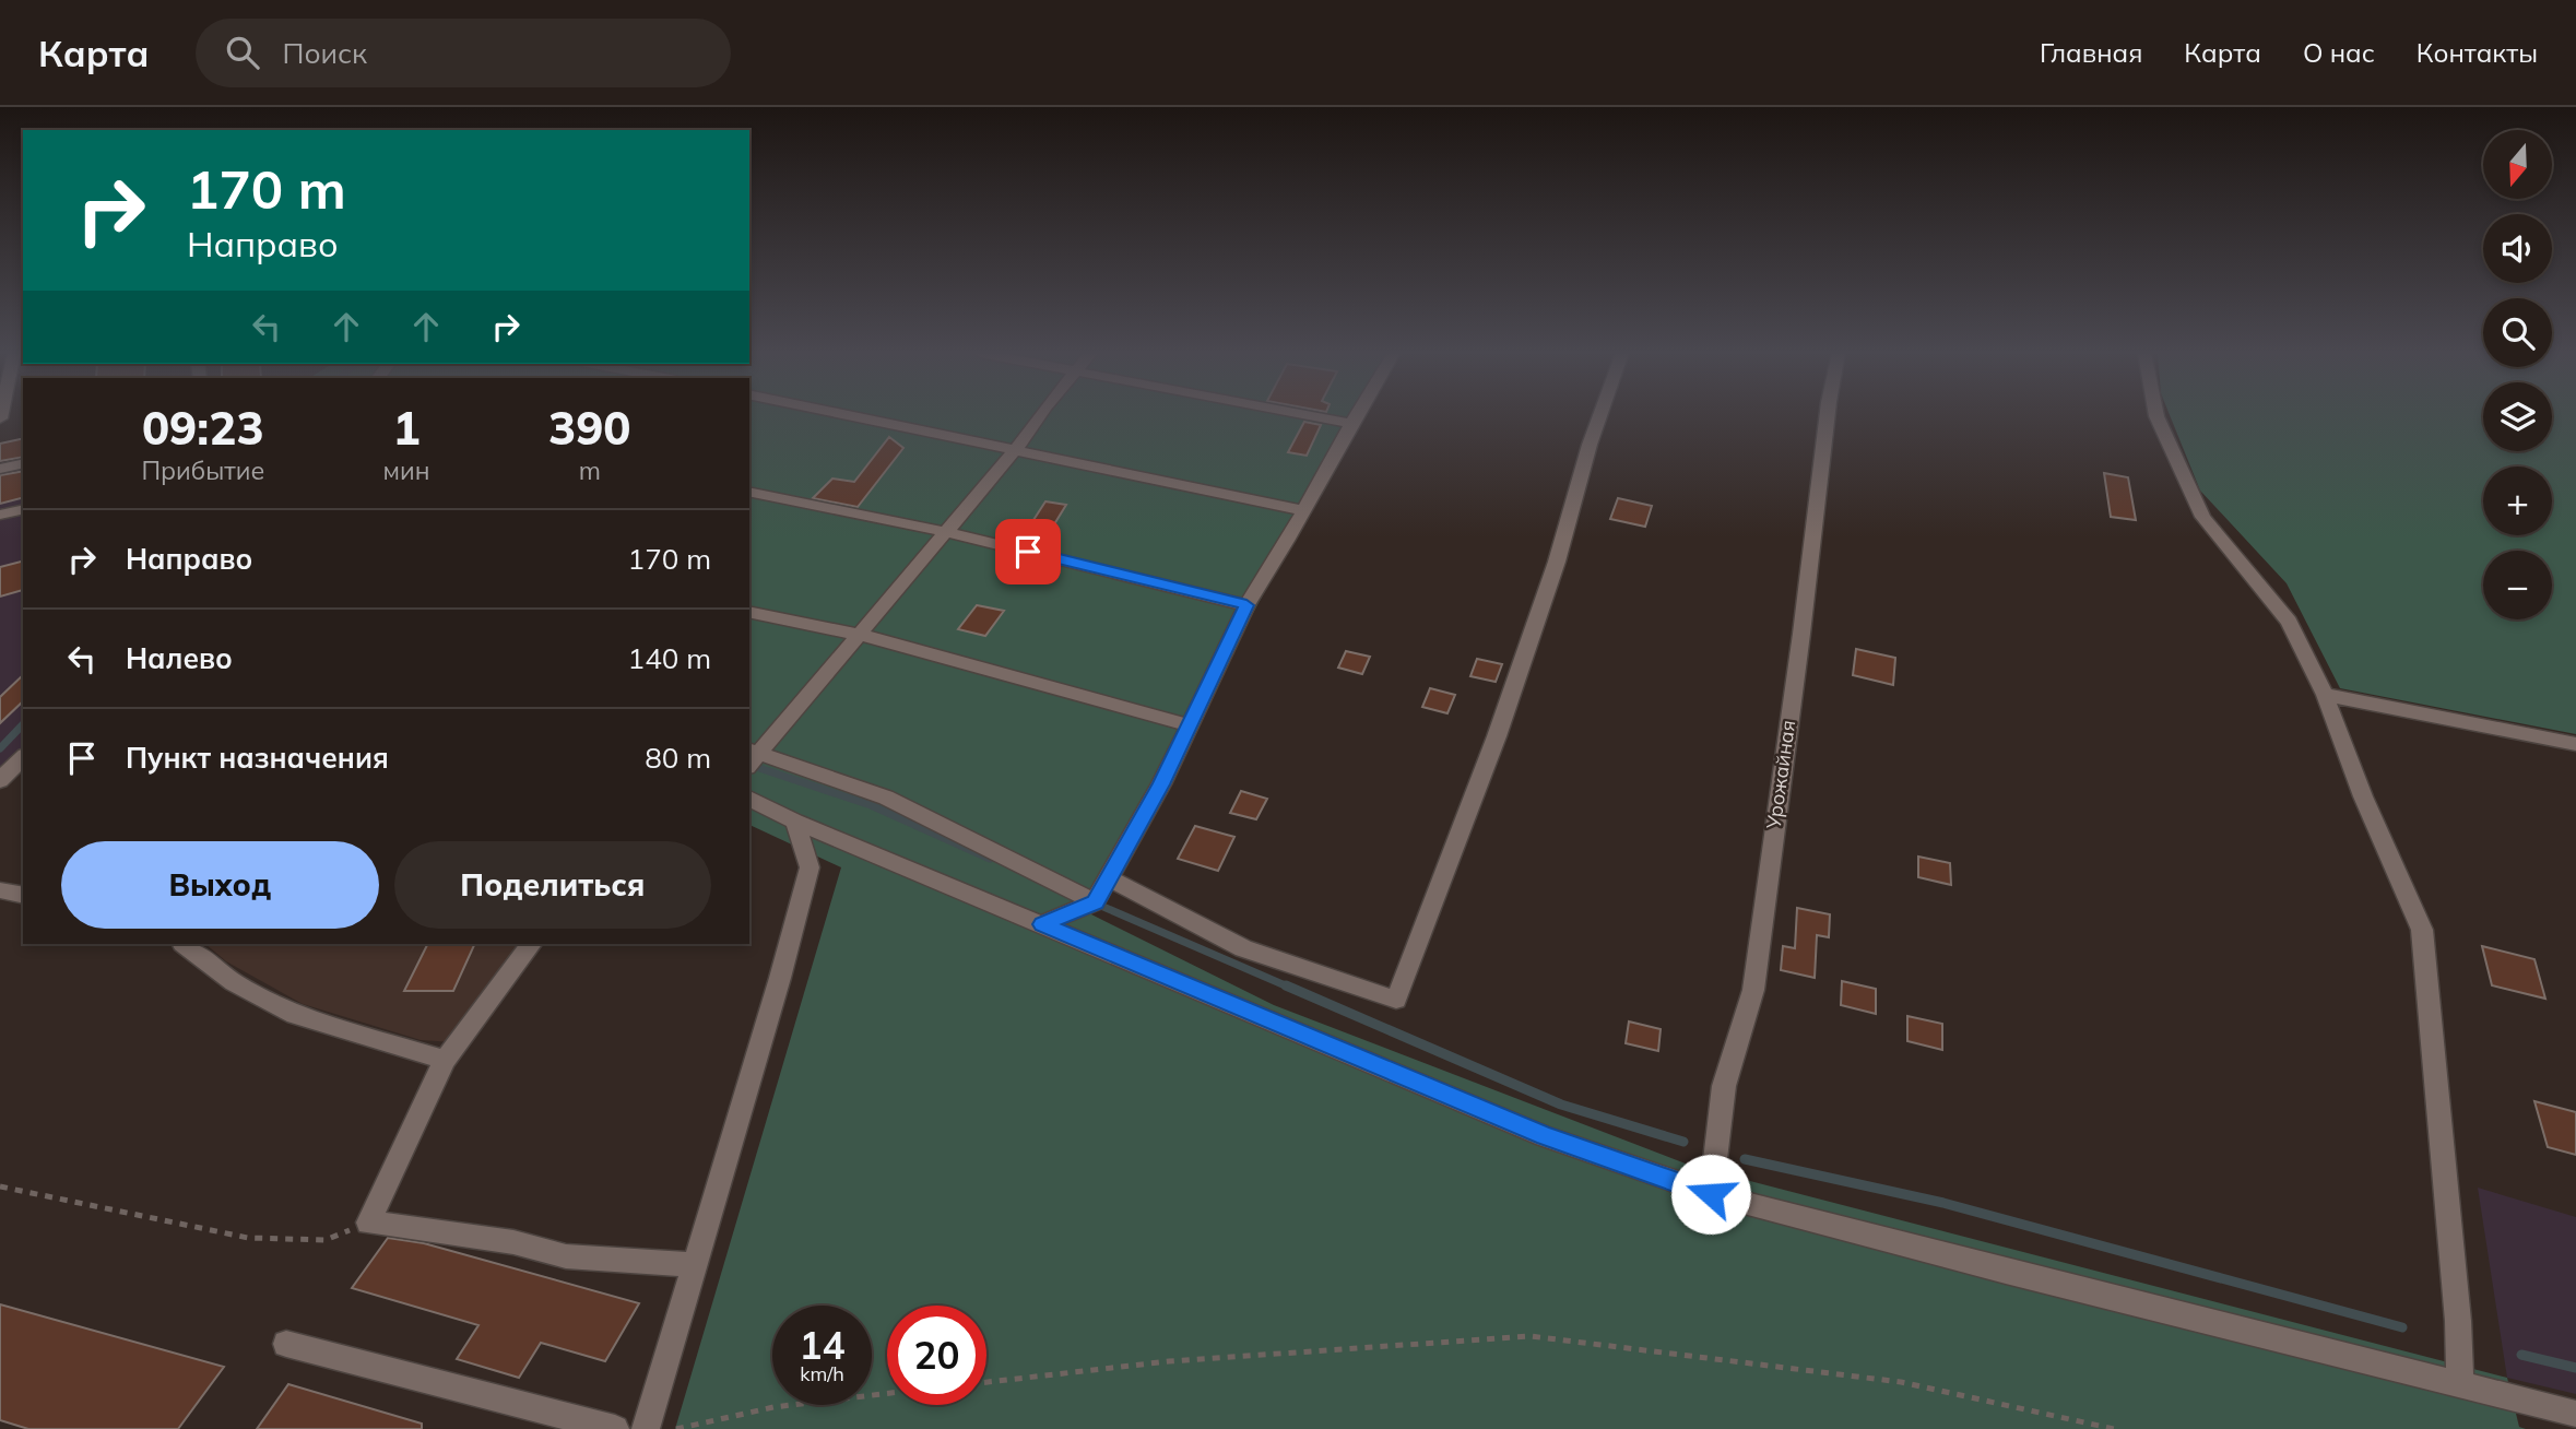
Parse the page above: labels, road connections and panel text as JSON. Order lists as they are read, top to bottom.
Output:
{
  "streets": {
    "street": ["Урожайная"]
  },
  "north": "bottom",
  "page": {
    "header": "Карта",
    "search": "Поиск",
    "nav": [
      "Главная",
      "Карта",
      "О нас",
      "Контакты"
    ],
    "map_buttons": ["+", "−"],
    "turn": ["170 m", "Направо"],
    "eta": [
      "09:23",
      "Прибытие",
      "1",
      "мин",
      "390",
      "m"
    ],
    "list": [
      {
        "name": "Направо",
        "value": "170 m"
      },
      {
        "name": "Налево",
        "value": "140 m"
      },
      {
        "name": "Пункт назначения",
        "value": "80 m"
      }
    ],
    "buttons": ["Выход", "Поделиться"],
    "speed": "14 km/h",
    "limit": "20"
  }
}
